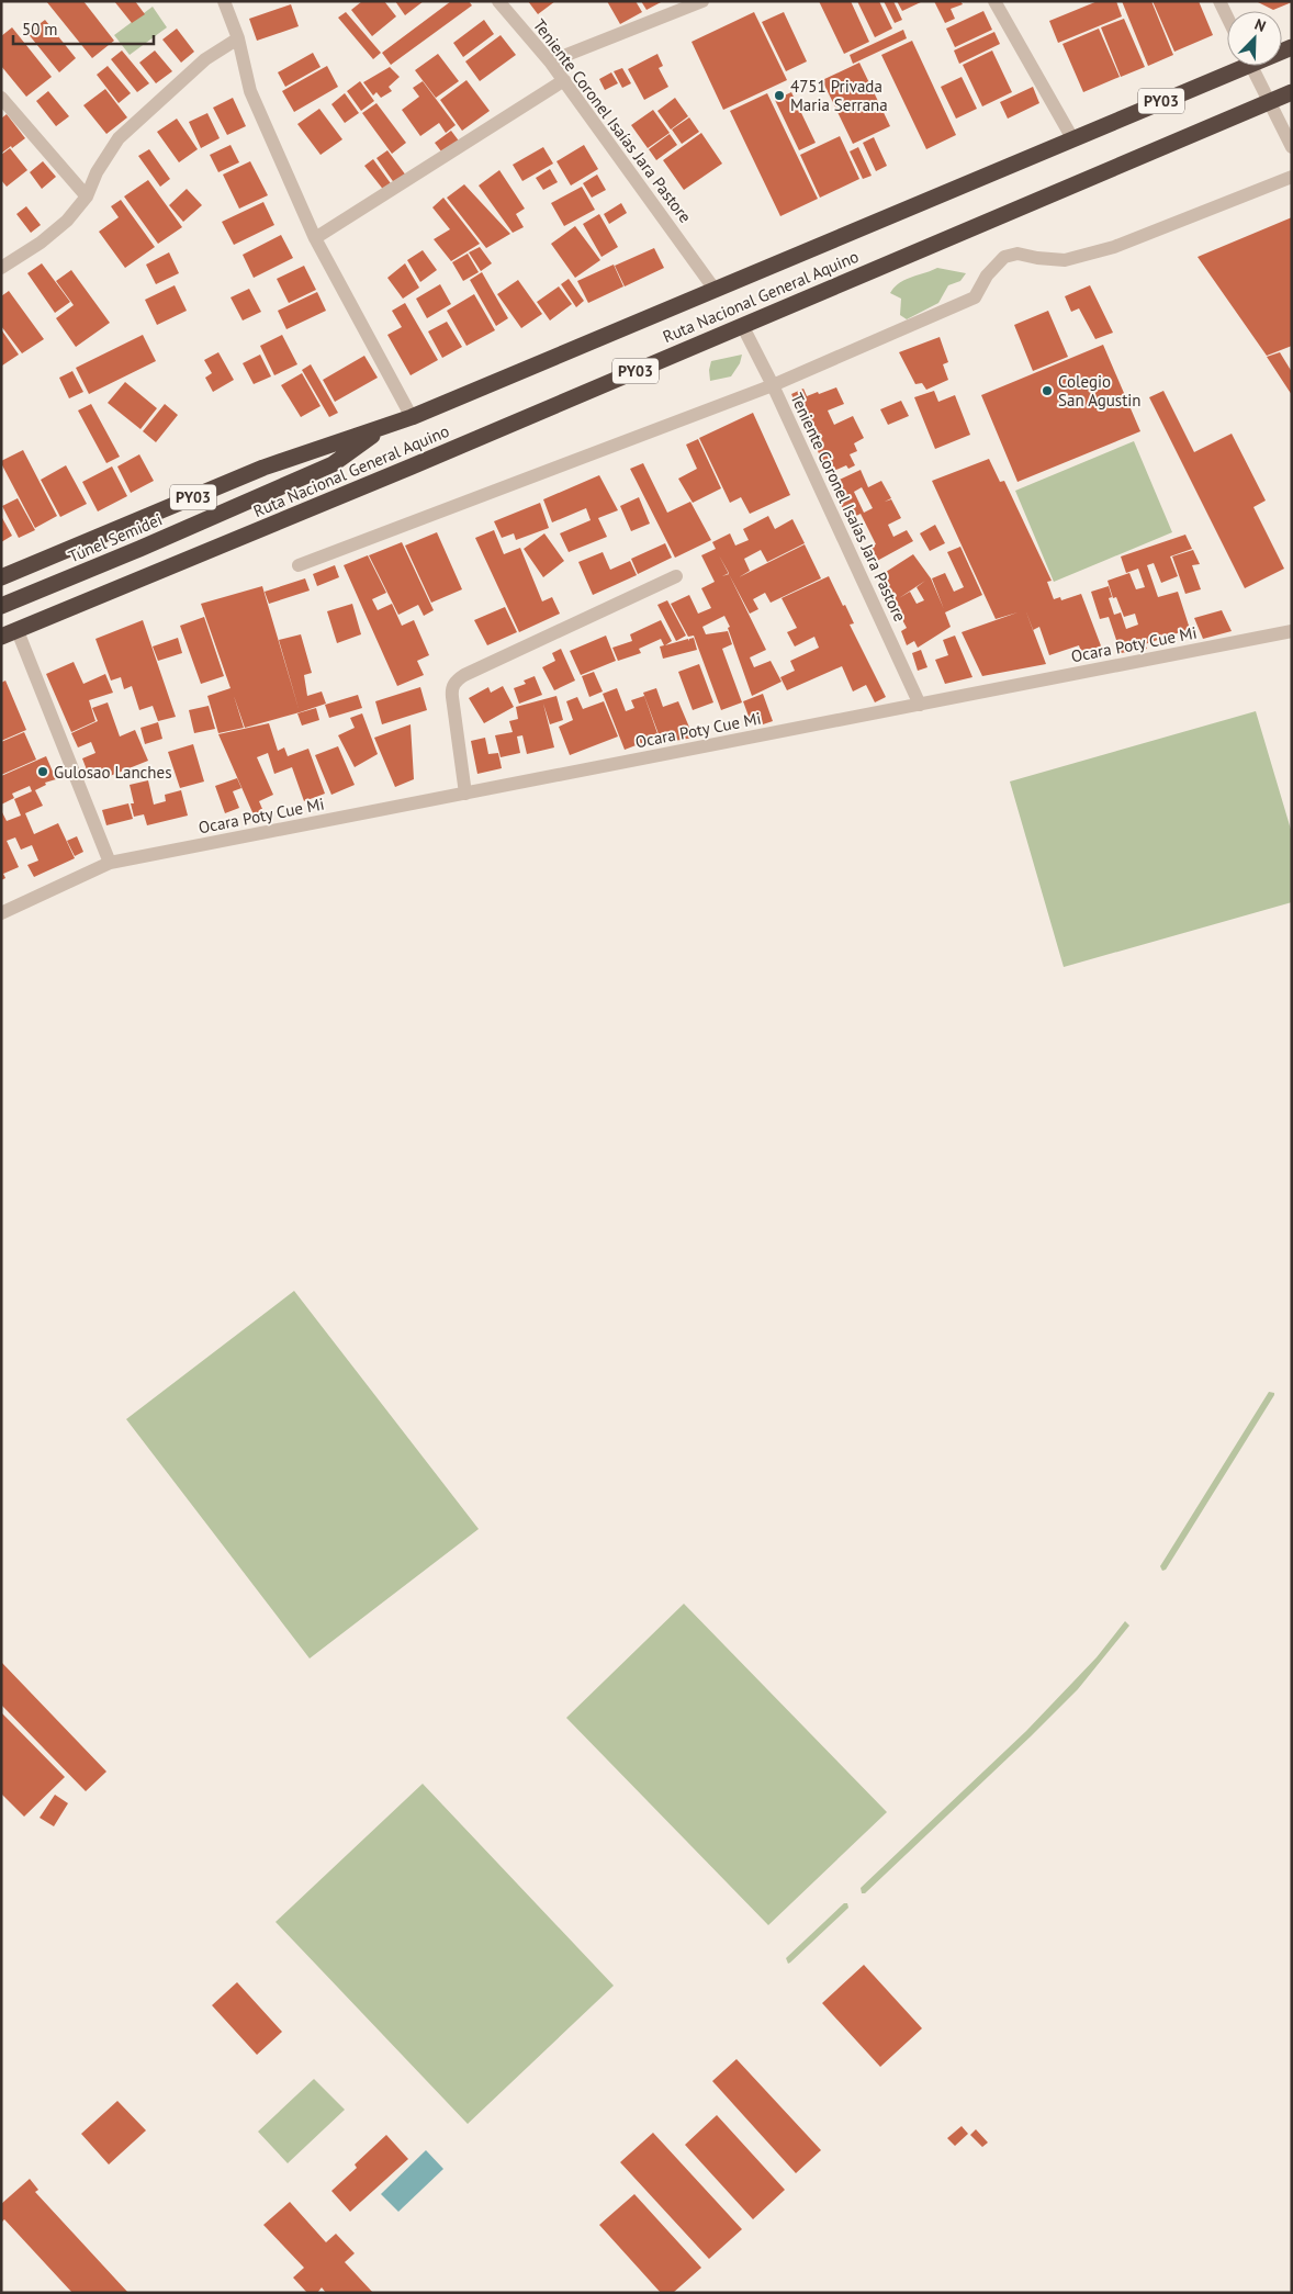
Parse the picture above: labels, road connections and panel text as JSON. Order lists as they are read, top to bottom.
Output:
{
  "streets": {
    "highway": ["PY03", "Ruta Nacional General Aquino", "Túnel Semidei"],
    "street": ["Teniente Coronel Isaías Jara Pastore", "Ocara Poty Cue Mi"]
  },
  "crossings": [
    ["Teniente Coronel Isaías Jara Pastore", "Ruta Nacional General Aquino"],
    ["Teniente Coronel Isaías Jara Pastore", "Ocara Poty Cue Mi"],
    ["Ruta Nacional General Aquino", "Túnel Semidei"]
  ],
  "places": ["4751 Privada Maria Serrana", "Colegio San Agustin", "Gulosao Lanches"],
  "scale_bar": "50 m",
  "north": "top right"
}
